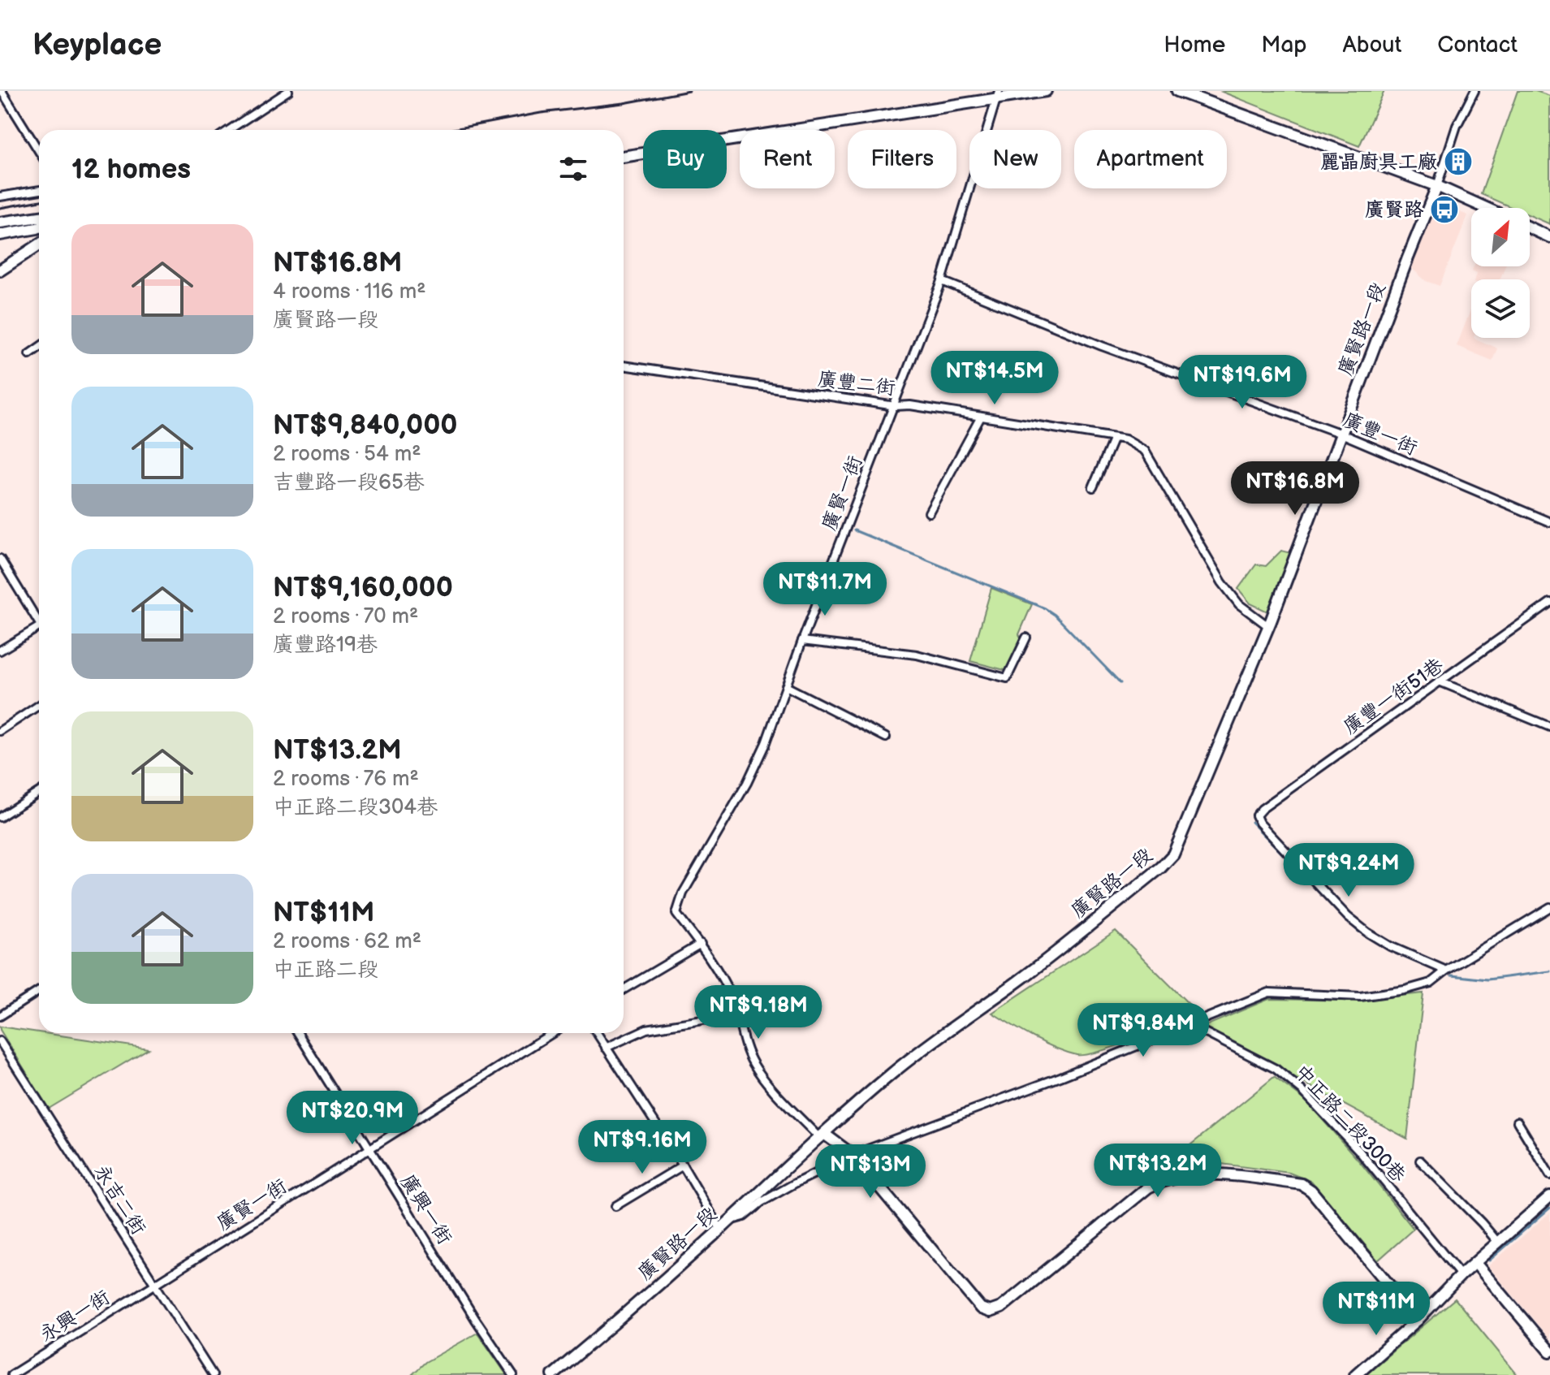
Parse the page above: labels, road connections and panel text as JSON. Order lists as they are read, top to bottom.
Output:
{
  "streets": {
    "street": [
      "廣賢路一段",
      "廣豐二街",
      "廣豐一街",
      "廣賢一街",
      "廣豐一街51巷",
      "中正路二段300巷",
      "永吉二街",
      "廣興一街",
      "永興一街"
    ]
  },
  "crossings": [
    ["廣賢路一段", "廣豐二街"],
    ["廣賢路一段", "廣豐一街"],
    ["廣豐二街", "廣賢一街"],
    ["廣豐一街", "廣賢一街"],
    ["廣賢一街", "永吉二街"],
    ["廣賢一街", "廣興一街"],
    ["廣賢一街", "永興一街"],
    ["永吉二街", "永興一街"]
  ],
  "places": {
    "building": ["麗晶廚具工廠"],
    "bus stop": ["廣賢路"]
  },
  "north": "top right",
  "page": {
    "header": "Keyplace",
    "nav": [
      "Home",
      "Map",
      "About",
      "Contact"
    ],
    "chip": [
      "Buy",
      "Rent",
      "Filters",
      "New",
      "Apartment"
    ],
    "heading": "12 homes",
    "list": [
      {
        "name": "NT$16.8M",
        "note": "4 rooms · 116 m² · 廣賢路一段"
      },
      {
        "name": "NT$9,840,000",
        "note": "2 rooms · 54 m² · 吉豐路一段65巷"
      },
      {
        "name": "NT$9,160,000",
        "note": "2 rooms · 70 m² · 廣豐路19巷"
      },
      {
        "name": "NT$13.2M",
        "note": "2 rooms · 76 m² · 中正路二段304巷"
      },
      {
        "name": "NT$11M",
        "note": "2 rooms · 62 m² · 中正路二段"
      }
    ],
    "price": [
      "NT$14.5M",
      "NT$19.6M",
      "NT$16.8M",
      "NT$11.7M",
      "NT$9.24M",
      "NT$9.18M",
      "NT$9.84M",
      "NT$20.9M",
      "NT$9.16M",
      "NT$13.2M",
      "NT$13M",
      "NT$11M"
    ]
  }
}
